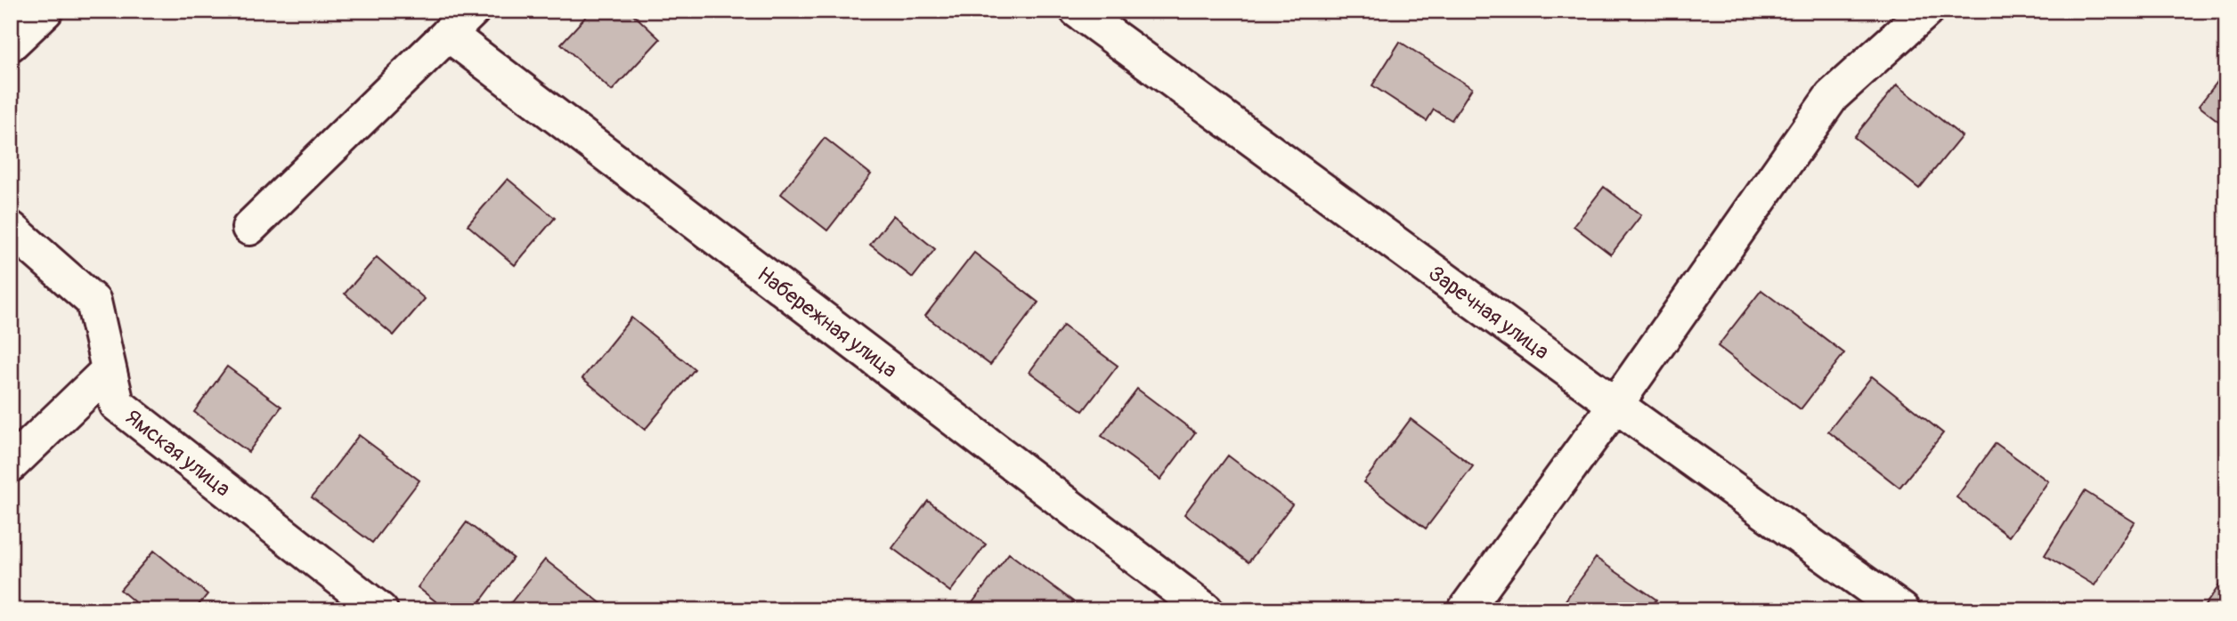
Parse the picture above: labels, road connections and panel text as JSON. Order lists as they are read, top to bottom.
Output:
{
  "streets": {
    "street": ["Заречная улица", "Набережная улица", "Ямская улица"]
  }
}
